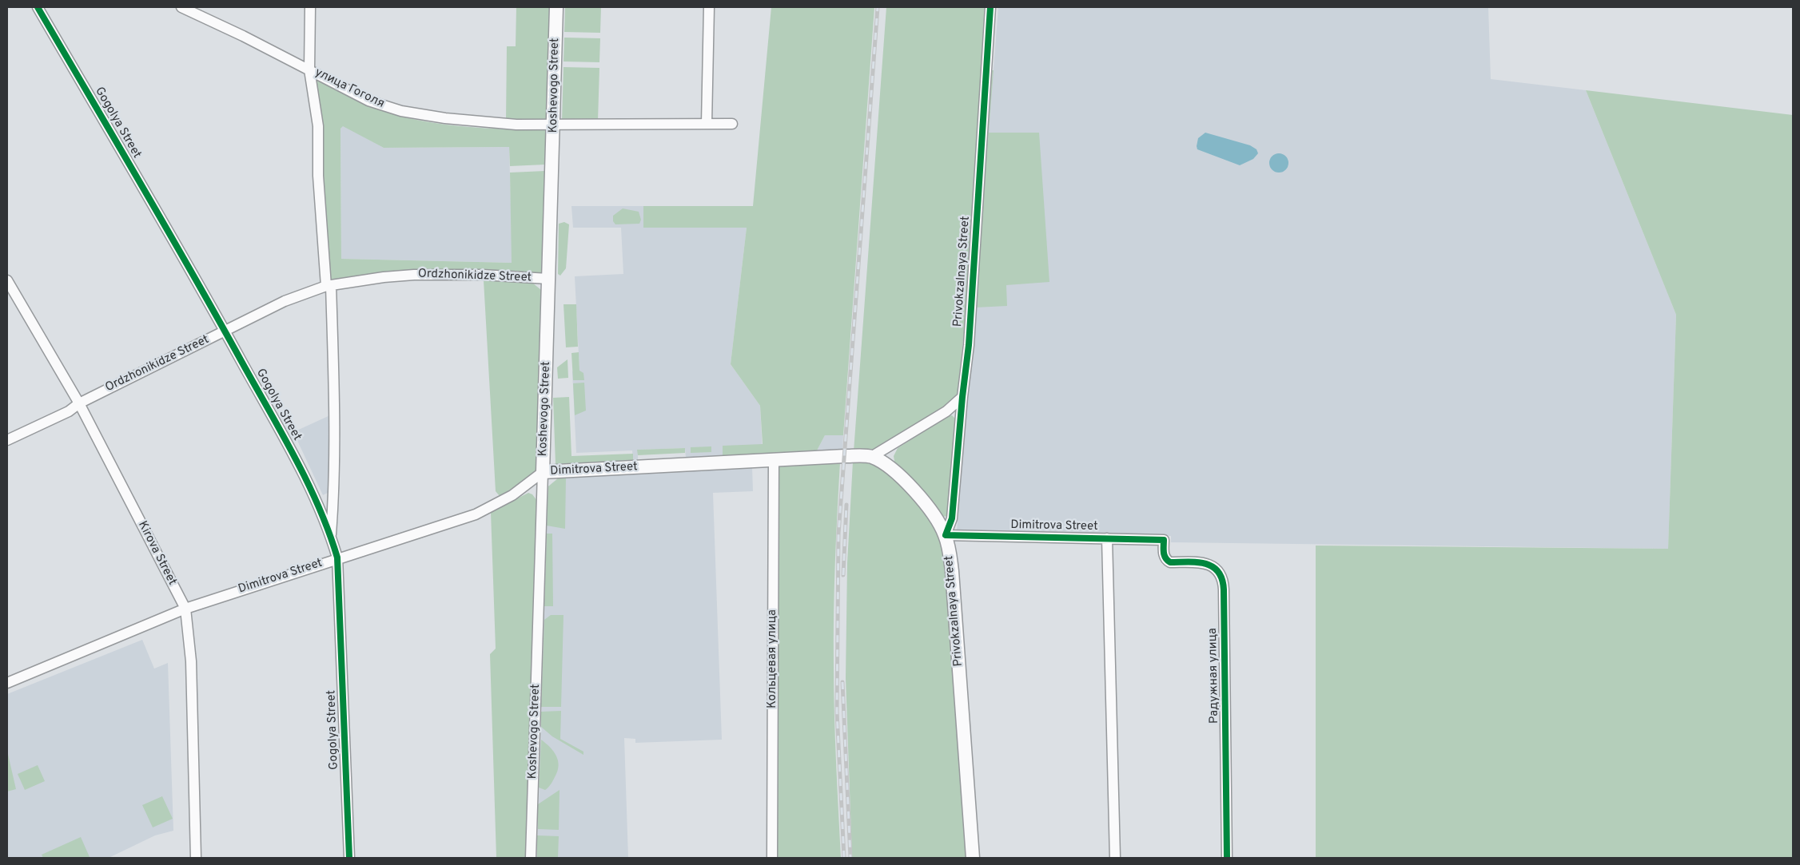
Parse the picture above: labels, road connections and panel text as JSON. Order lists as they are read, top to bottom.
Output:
{
  "streets": {
    "main road": ["Koshevogo Street", "Privokzalnaya Street", "Dimitrova Street"],
    "street": [
      "улица Гоголя",
      "Gogolya Street",
      "Ordzhonikidze Street",
      "Kirova Street",
      "Кольцевая улица",
      "Радужная улица"
    ]
  },
  "crossings": [
    ["Koshevogo Street", "улица Гоголя"],
    ["Koshevogo Street", "Ordzhonikidze Street"],
    ["Koshevogo Street", "Dimitrova Street"],
    ["улица Гоголя", "Gogolya Street"],
    ["Gogolya Street", "Ordzhonikidze Street"],
    ["Gogolya Street", "Dimitrova Street"],
    ["Privokzalnaya Street", "Dimitrova Street"],
    ["Ordzhonikidze Street", "Kirova Street"],
    ["Dimitrova Street", "Kirova Street"],
    ["Dimitrova Street", "Кольцевая улица"],
    ["Dimitrova Street", "Радужная улица"]
  ]
}
